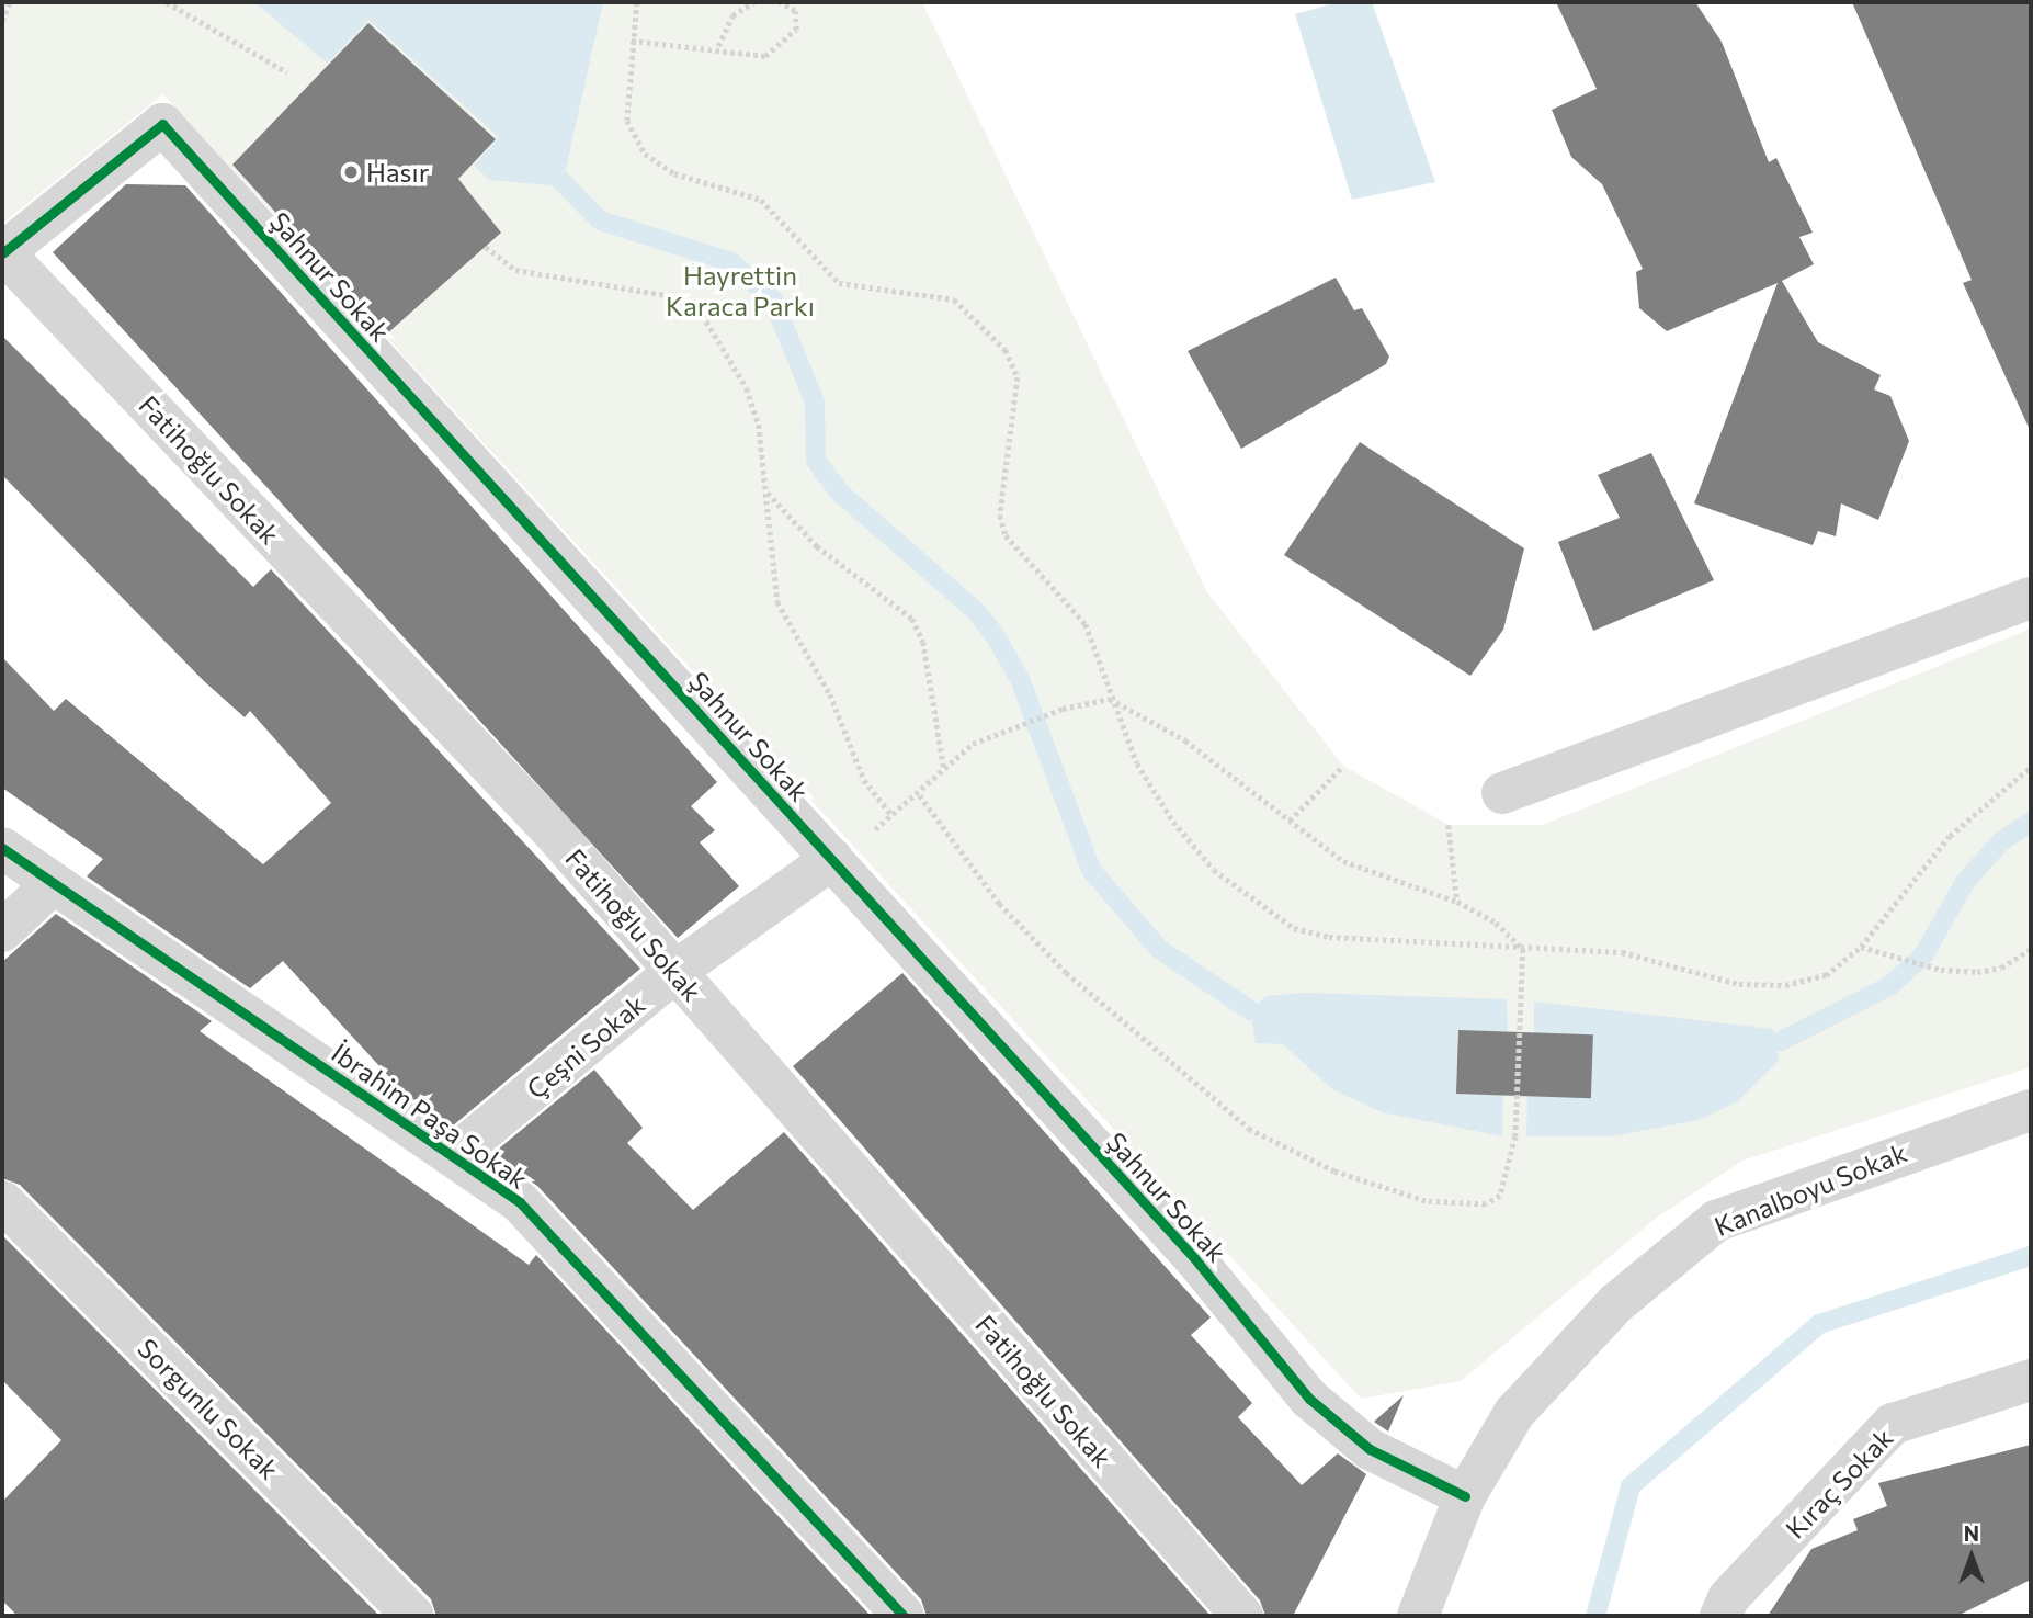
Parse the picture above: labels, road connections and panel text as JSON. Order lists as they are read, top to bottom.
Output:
{
  "streets": {
    "street": [
      "Şahnur Sokak",
      "Fatihoğlu Sokak",
      "Çeşni Sokak",
      "İbrahim Paşa Sokak",
      "Kanalboyu Sokak",
      "Sorgunlu Sokak",
      "Kıraç Sokak"
    ]
  },
  "crossings": [
    ["Şahnur Sokak", "Fatihoğlu Sokak"],
    ["Şahnur Sokak", "Çeşni Sokak"],
    ["Şahnur Sokak", "Kanalboyu Sokak"],
    ["Fatihoğlu Sokak", "Çeşni Sokak"],
    ["Çeşni Sokak", "İbrahim Paşa Sokak"]
  ],
  "parks": ["Hayrettin Karaca Parkı"],
  "places": ["Hasır"],
  "north": "top"
}
